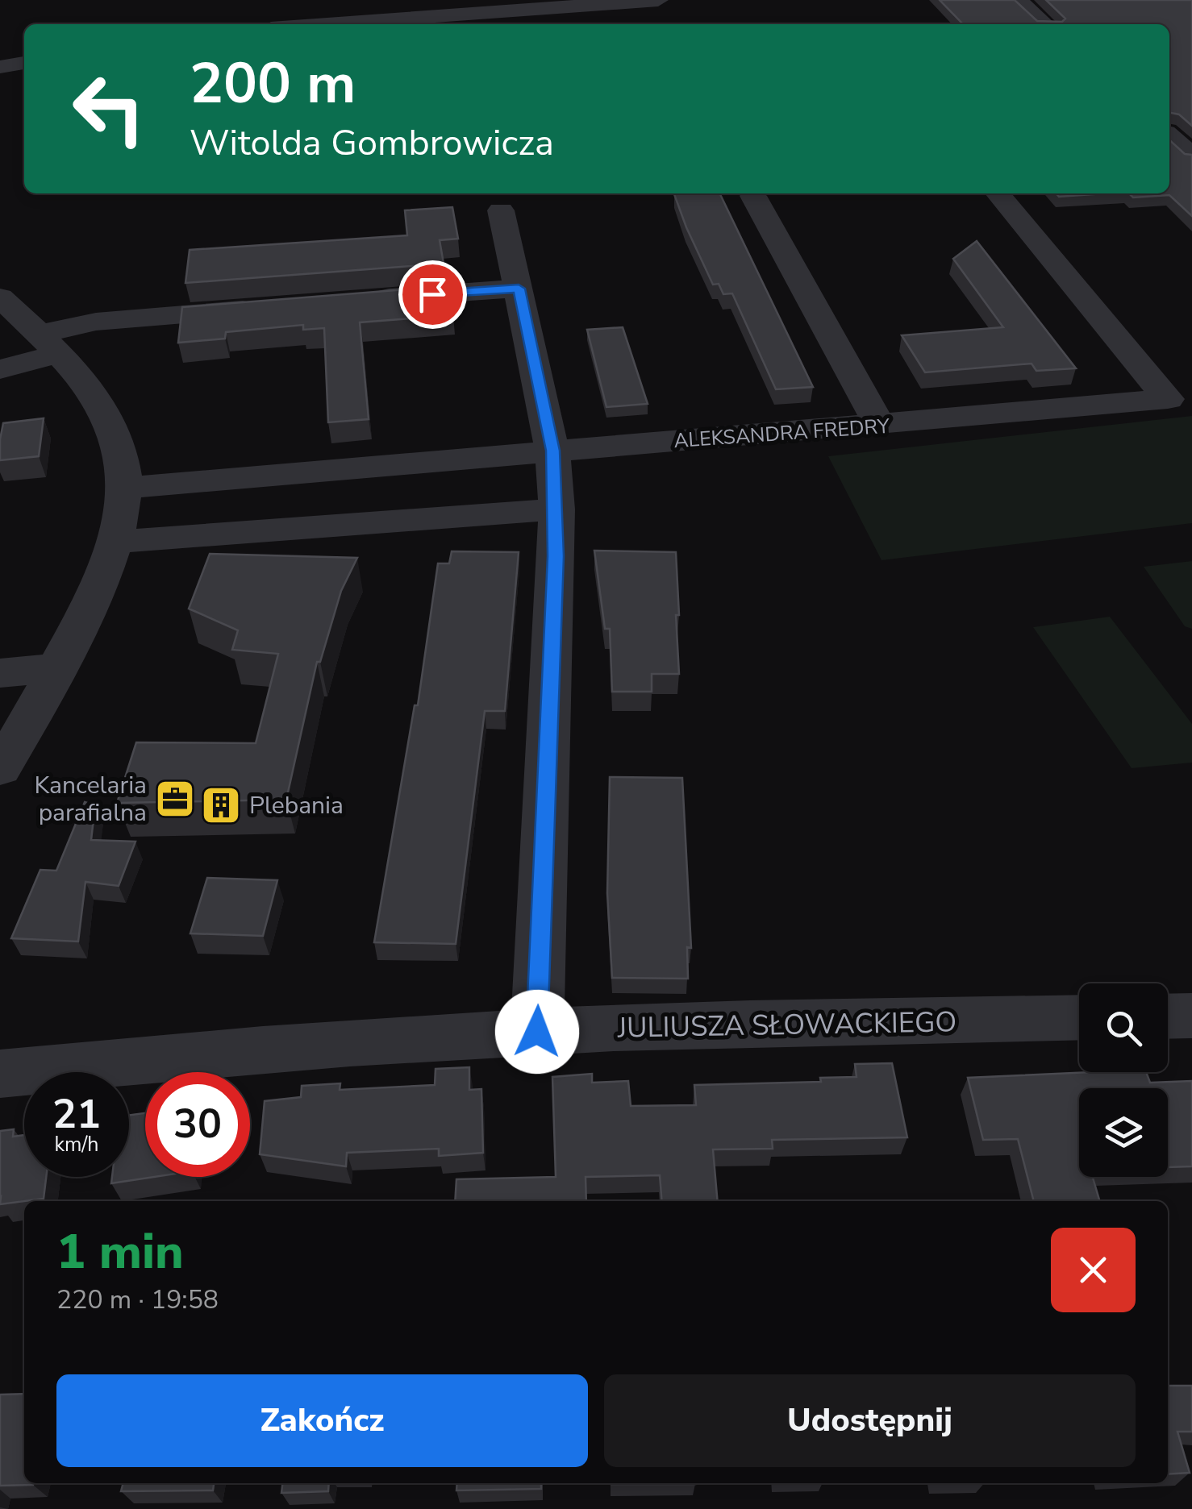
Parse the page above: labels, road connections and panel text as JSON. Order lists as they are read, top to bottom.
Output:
{
  "streets": {
    "street": ["ALEKSANDRA FREDRY", "JULIUSZA SŁOWACKIEGO"]
  },
  "places": {
    "office": ["Kancelaria parafialna"],
    "building": ["Plebania"]
  },
  "page": {
    "turn": ["200 m", "Witolda Gombrowicza"],
    "speed": "21 km/h",
    "limit": "30",
    "heading": ["1 min", "220 m · 19:58"],
    "buttons": ["Zakończ", "Udostępnij"]
  }
}
